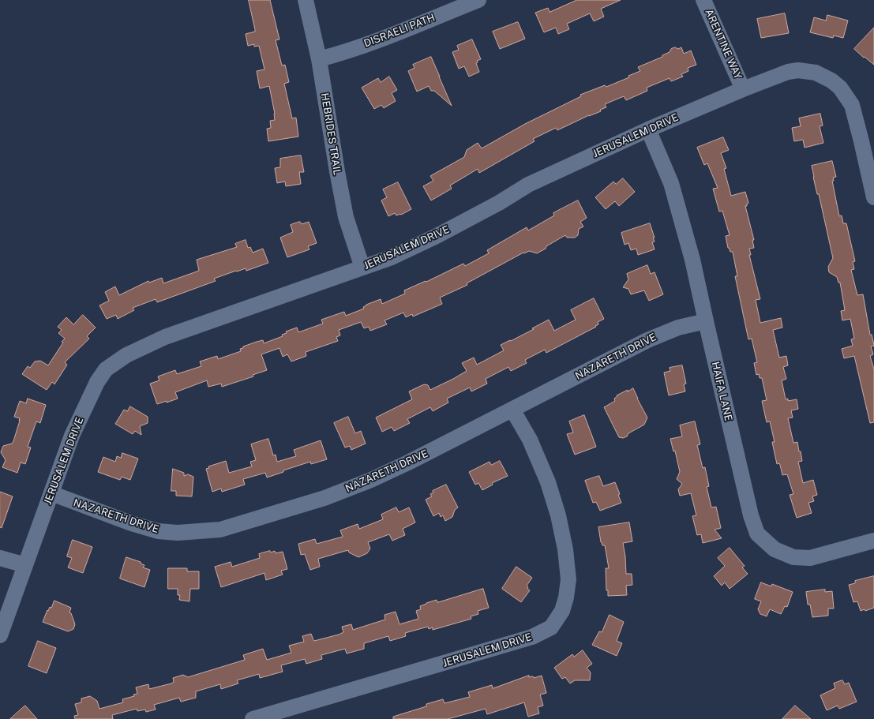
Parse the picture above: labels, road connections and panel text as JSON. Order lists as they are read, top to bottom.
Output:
{
  "streets": {
    "street": [
      "DISRAELI PATH",
      "ARENTINE WAY",
      "HEBRIDES TRAIL",
      "JERUSALEM DRIVE",
      "NAZARETH DRIVE",
      "HAIFA LANE"
    ]
  },
  "crossings": [
    ["DISRAELI PATH", "HEBRIDES TRAIL"],
    ["ARENTINE WAY", "JERUSALEM DRIVE"],
    ["HEBRIDES TRAIL", "JERUSALEM DRIVE"],
    ["JERUSALEM DRIVE", "NAZARETH DRIVE"],
    ["JERUSALEM DRIVE", "HAIFA LANE"],
    ["NAZARETH DRIVE", "HAIFA LANE"]
  ]
}
